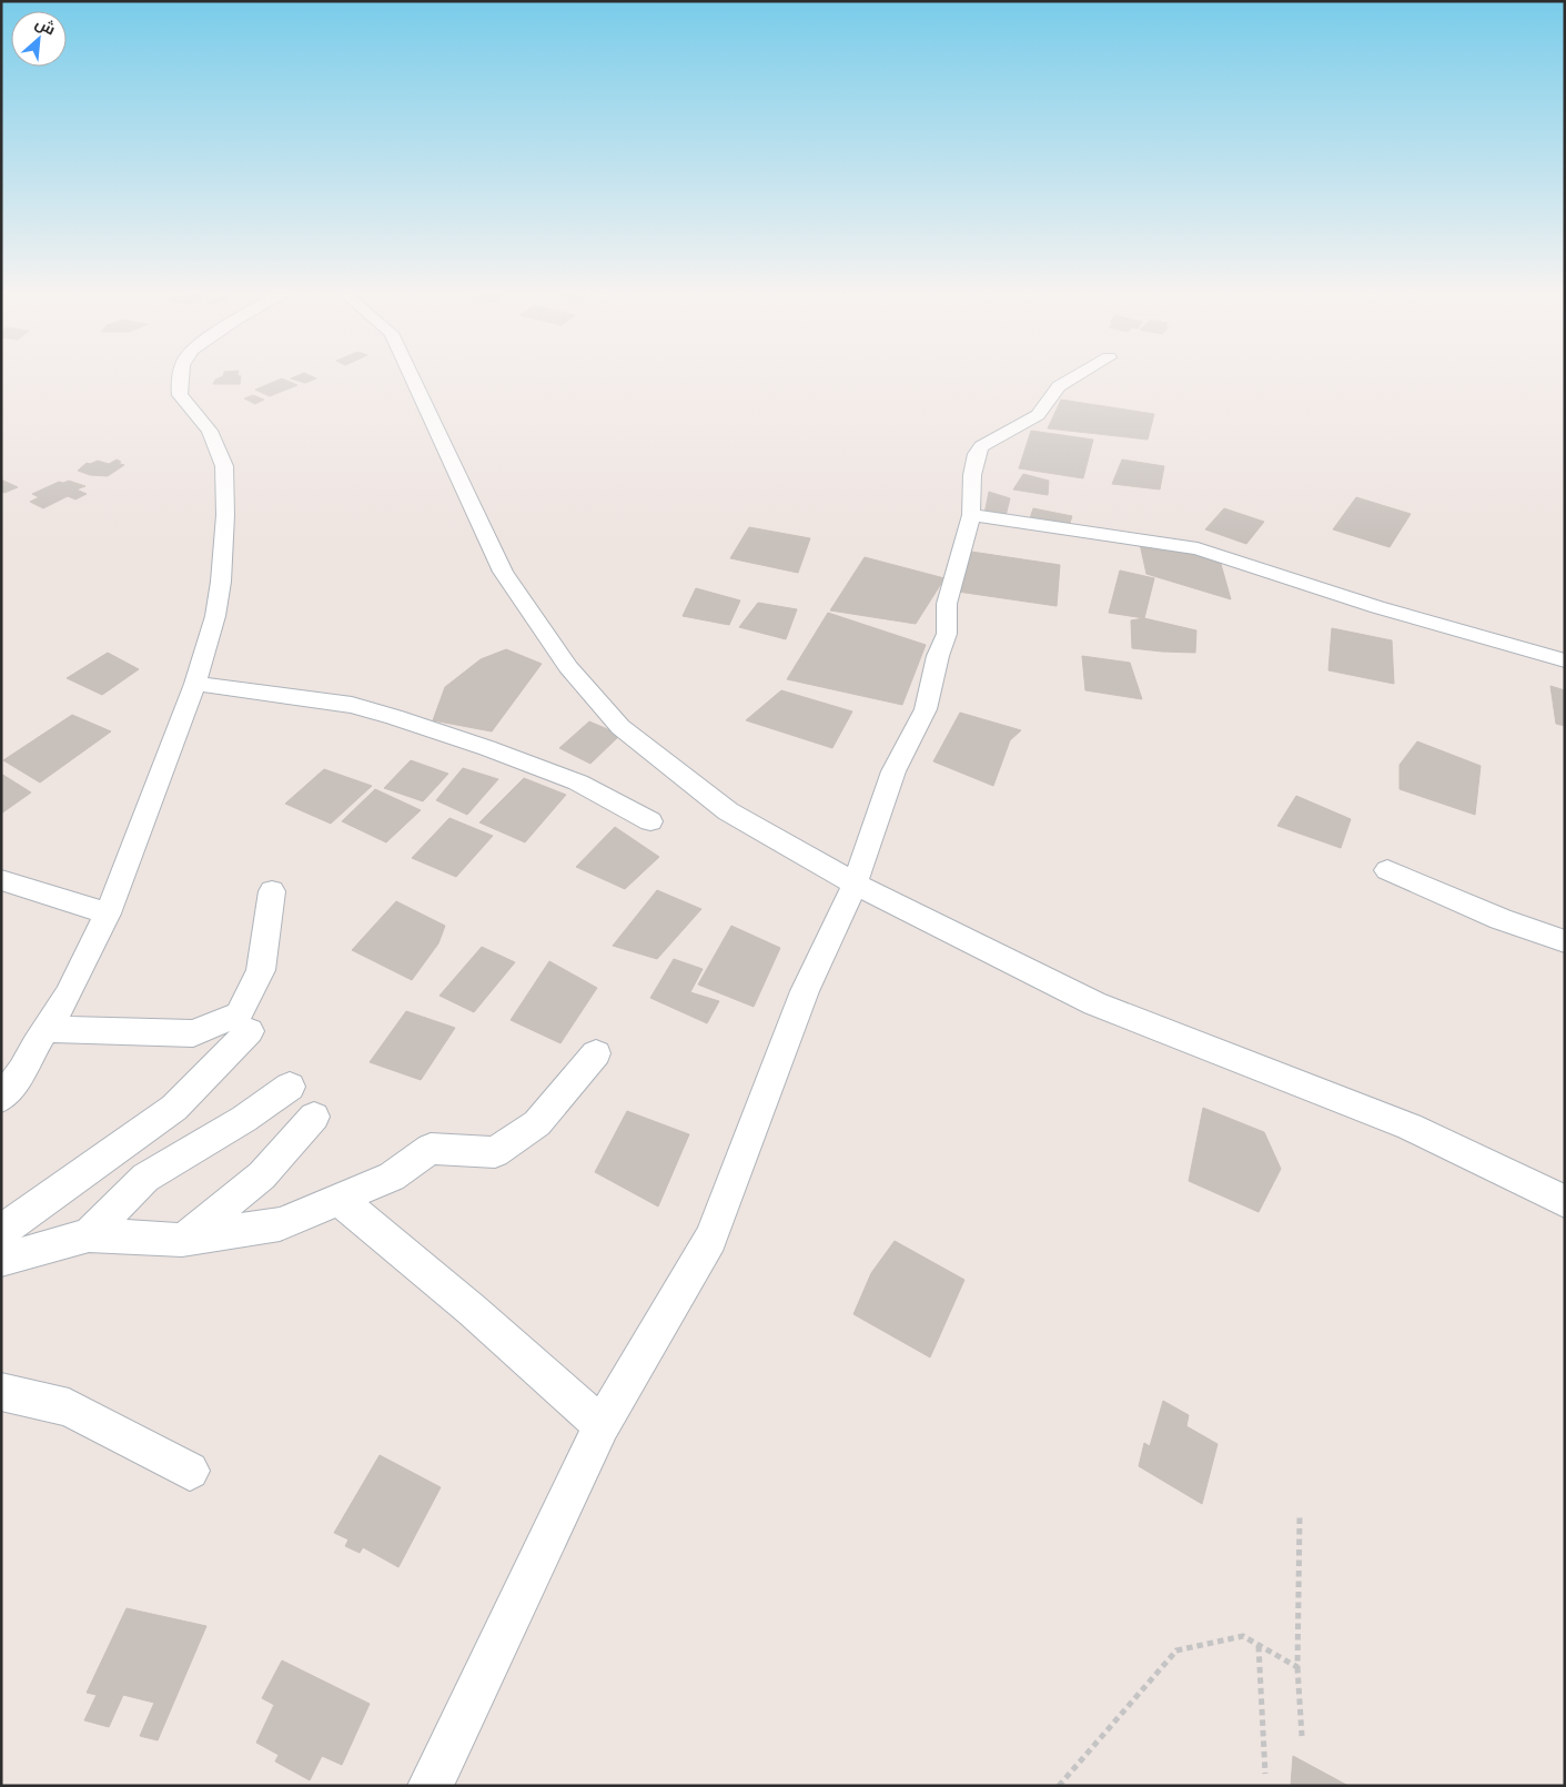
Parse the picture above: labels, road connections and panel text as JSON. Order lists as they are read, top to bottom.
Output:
{
  "north": "top right"
}
